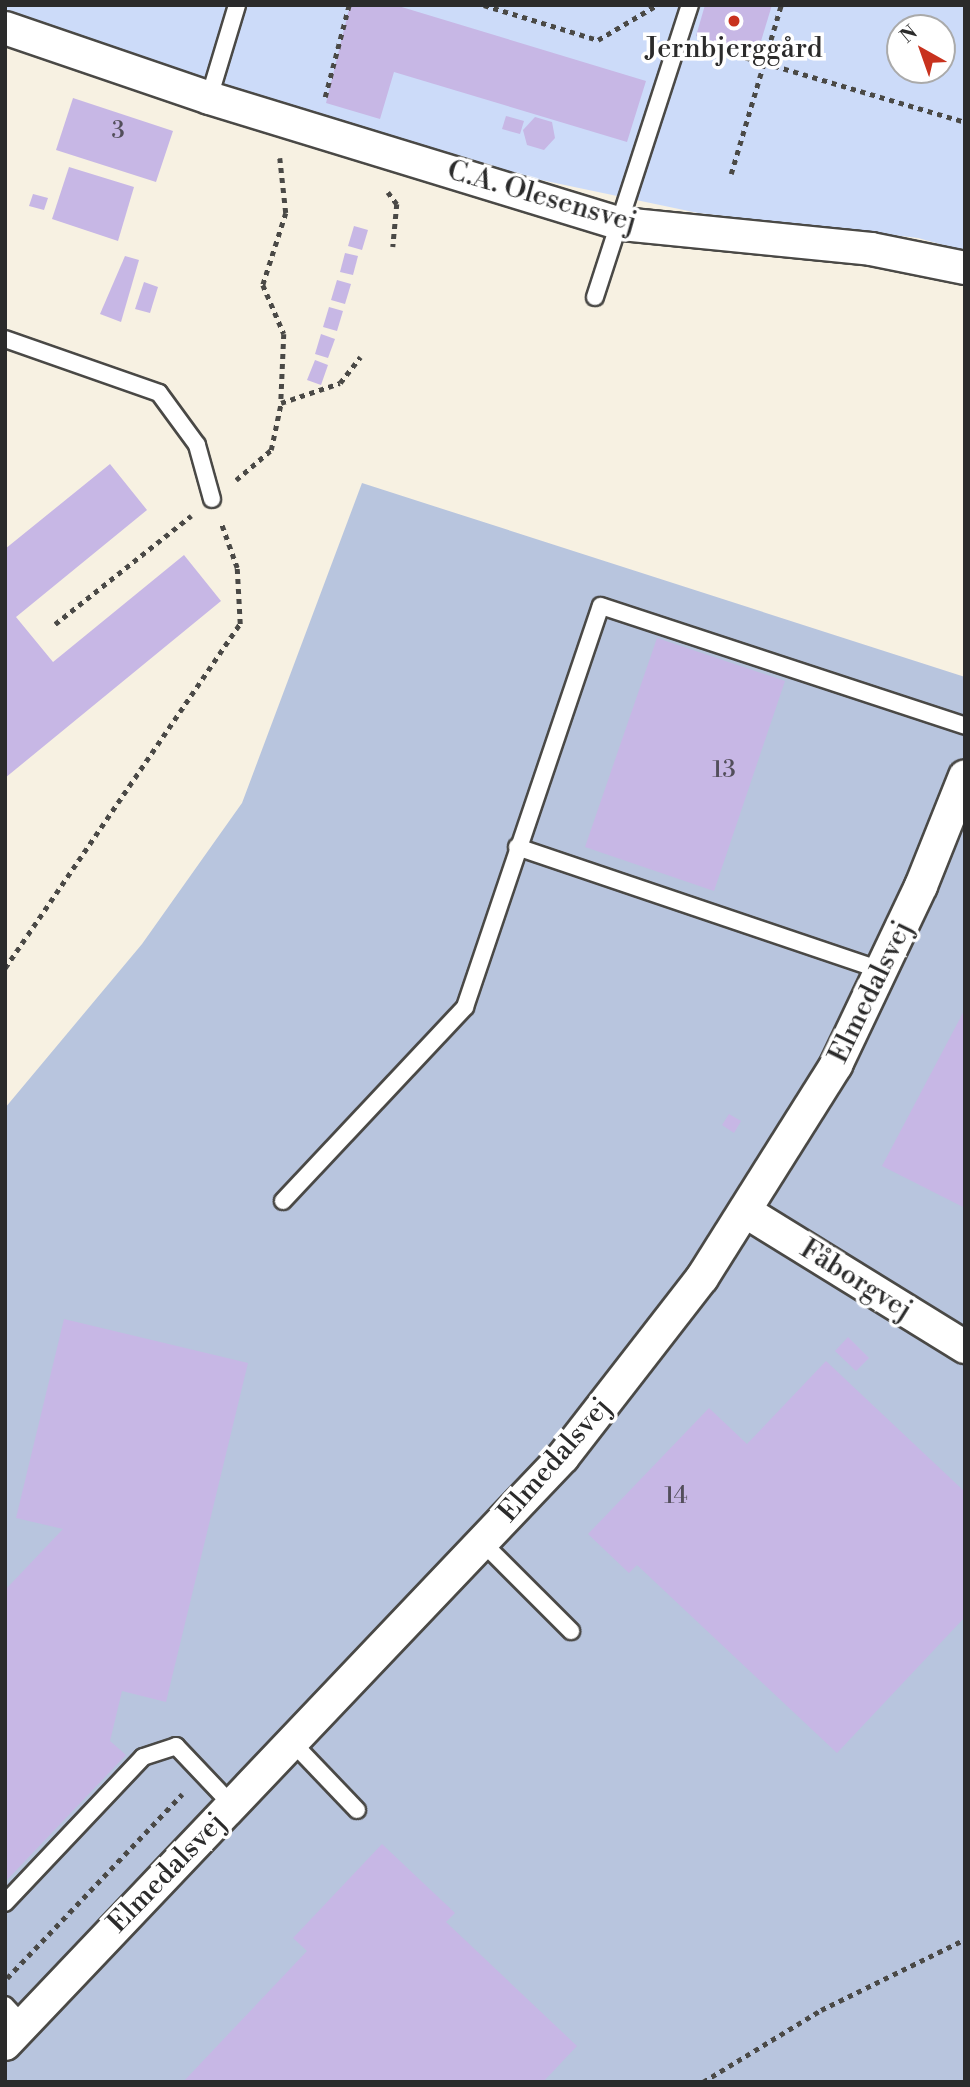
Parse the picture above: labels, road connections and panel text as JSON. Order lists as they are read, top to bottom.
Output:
{
  "streets": {
    "street": ["C.A. Olesensvej", "Elmedalsvej", "Fåborgvej"]
  },
  "crossings": [
    ["Elmedalsvej", "Fåborgvej"]
  ],
  "places": ["Jernbjerggård"],
  "house_numbers": ["3", "13", "14"],
  "north": "top left"
}
